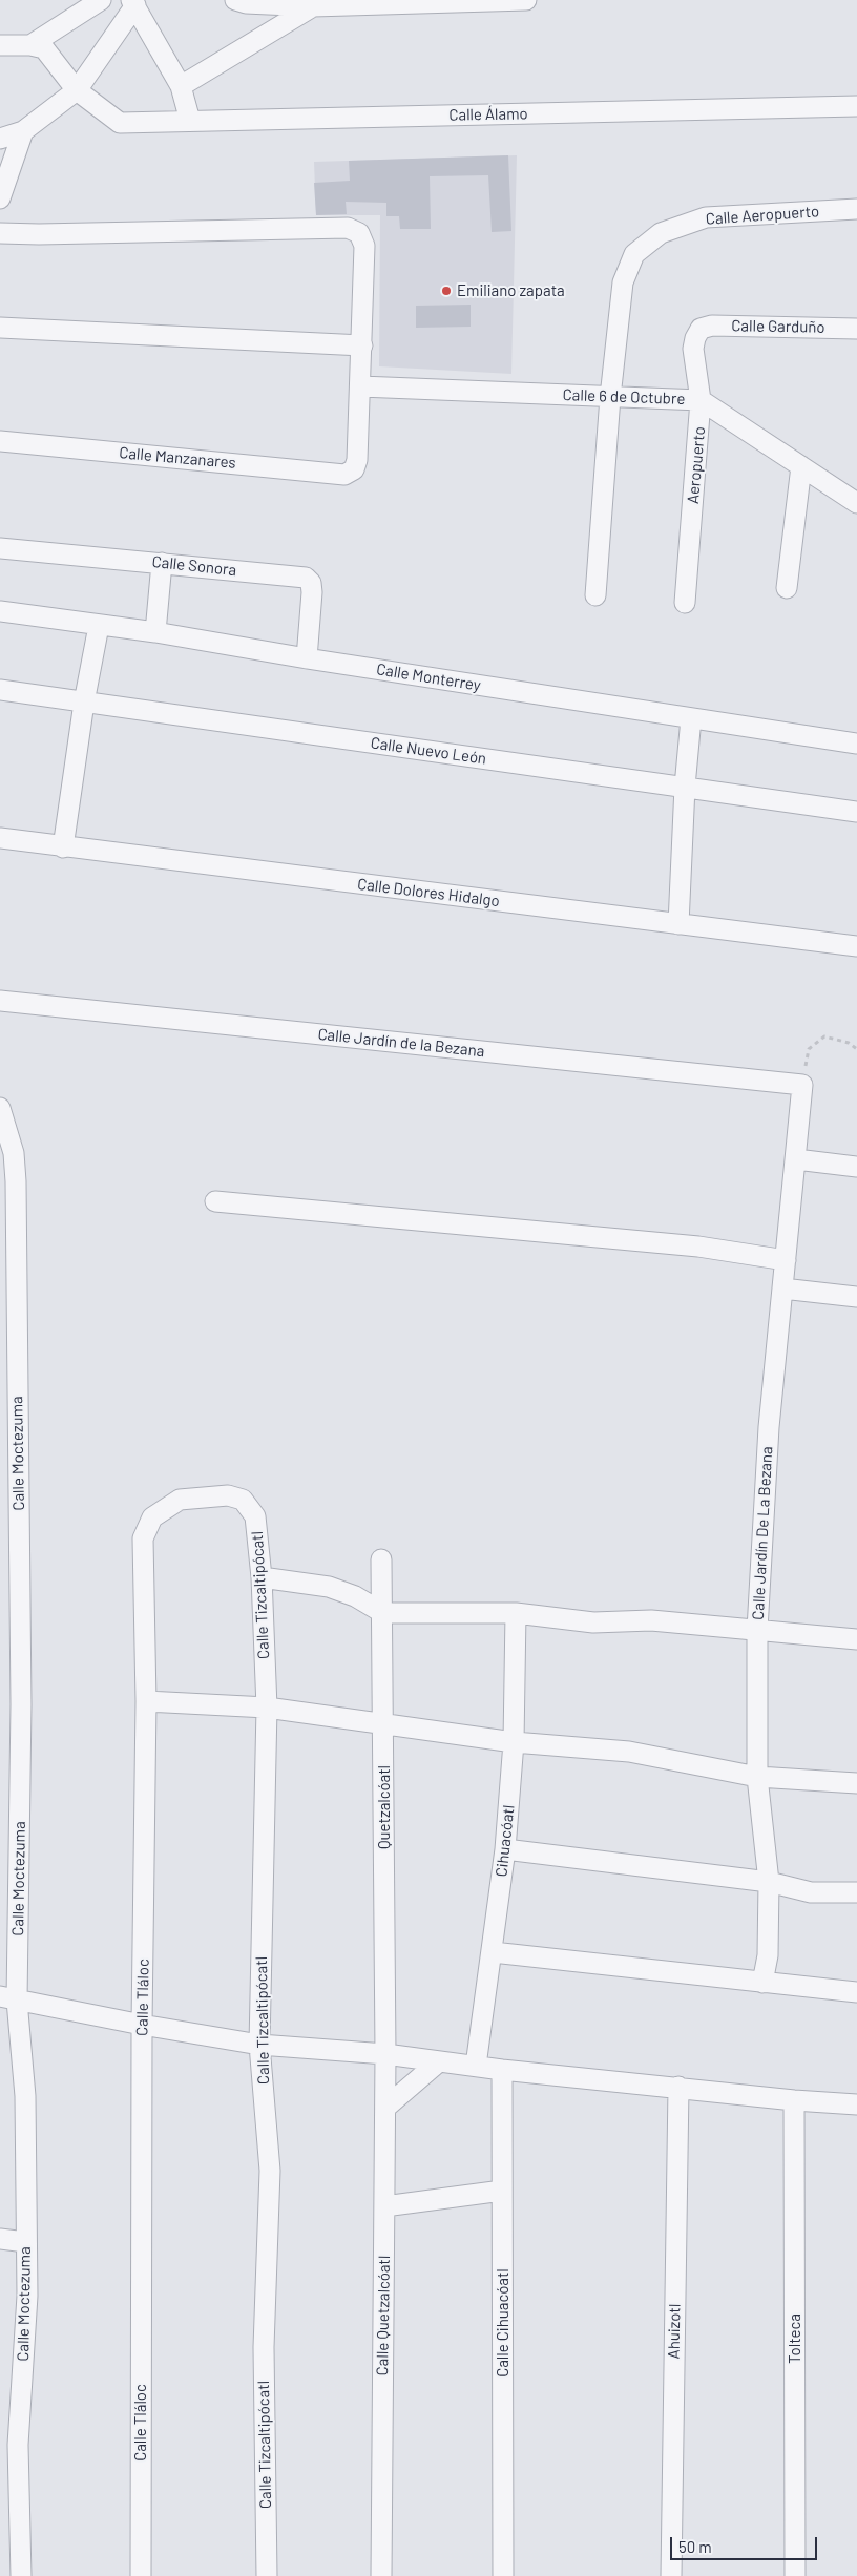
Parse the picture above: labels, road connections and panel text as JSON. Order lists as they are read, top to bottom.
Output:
{
  "streets": {
    "street": [
      "Calle Álamo",
      "Calle Aeropuerto",
      "Calle Garduño",
      "Calle 6 de Octubre",
      "Calle Manzanares",
      "Aeropuerto",
      "Calle Sonora",
      "Calle Monterrey",
      "Calle Nuevo León",
      "Calle Dolores Hidalgo",
      "Calle Jardín de la Bezana",
      "Calle Moctezuma",
      "Calle Jardín De La Bezana",
      "Calle Tizcaltipócatl",
      "Quetzalcóatl",
      "Cihuacóatl",
      "Calle Tláloc",
      "Calle Quetzalcóatl",
      "Calle Cihuacóatl",
      "Ahuizotl",
      "Tolteca"
    ]
  },
  "crossings": [
    ["Calle Aeropuerto", "Calle 6 de Octubre"],
    ["Calle Garduño", "Aeropuerto"],
    ["Calle 6 de Octubre", "Calle Manzanares"],
    ["Calle 6 de Octubre", "Aeropuerto"],
    ["Calle Sonora", "Calle Monterrey"],
    ["Calle Jardín de la Bezana", "Calle Jardín De La Bezana"],
    ["Calle Tizcaltipócatl", "Calle Tláloc"],
    ["Quetzalcóatl", "Calle Quetzalcóatl"]
  ],
  "places": ["Emiliano zapata"],
  "scale_bar": "50 m"
}
